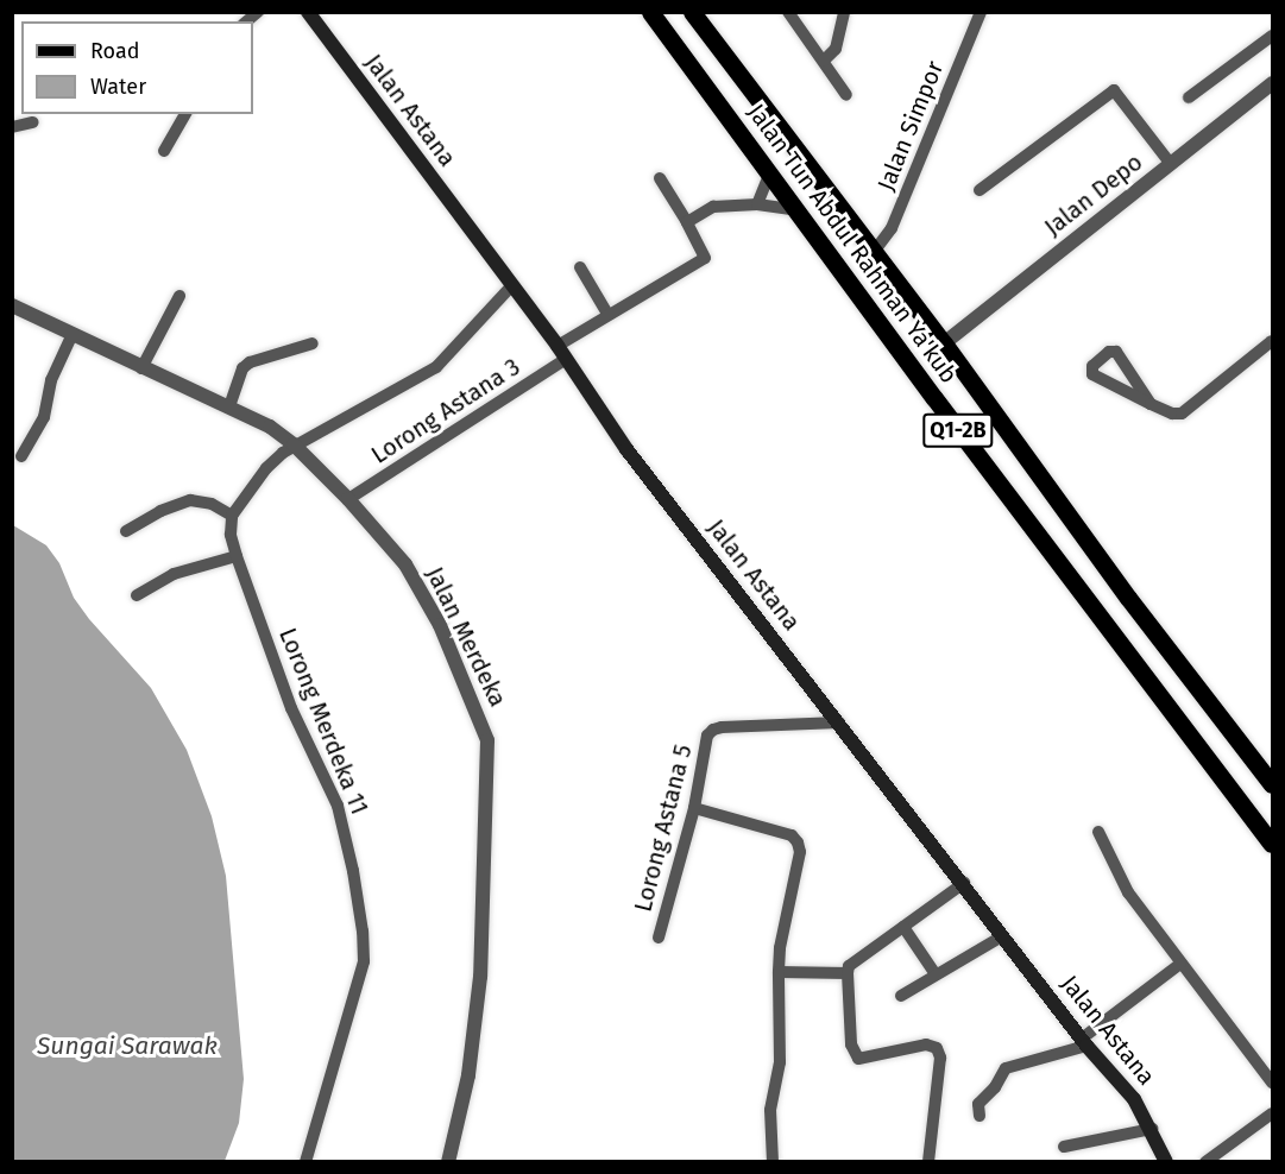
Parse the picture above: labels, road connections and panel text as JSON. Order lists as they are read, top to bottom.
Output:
{
  "streets": {
    "main road": ["Jalan Astana", "Jalan Tun Abdul Rahman Ya'kub", "Q1-2B"],
    "street": [
      "Jalan Simpor",
      "Jalan Depo",
      "Lorong Astana 3",
      "Jalan Merdeka",
      "Lorong Merdeka 11",
      "Lorong Astana 5"
    ]
  },
  "crossings": [
    ["Jalan Astana", "Lorong Astana 3"],
    ["Jalan Astana", "Lorong Astana 5"],
    ["Jalan Simpor", "Jalan Tun Abdul Rahman Ya'kub"],
    ["Jalan Depo", "Jalan Tun Abdul Rahman Ya'kub"],
    ["Lorong Astana 3", "Jalan Merdeka"]
  ],
  "water": ["Sungai Sarawak"],
  "legend": ["Road", "Water"]
}
